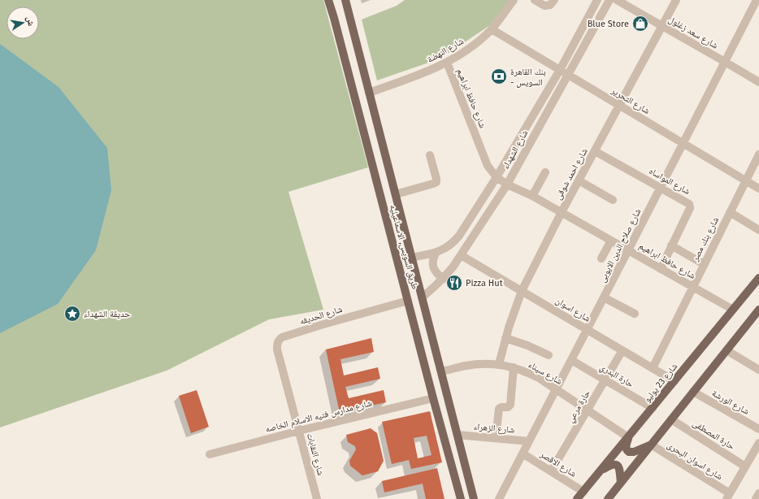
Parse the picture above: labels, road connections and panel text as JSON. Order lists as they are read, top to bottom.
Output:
{
  "streets": {
    "main road": ["طريق السويس, الاسماعيليه", "شارع 23 يوليو"],
    "street": [
      "شارع سعد زغلول",
      "شارع النهضة",
      "شارع حافظ ابراهيم",
      "شارع التحرير",
      "شارع الشهداء",
      "شارع احمد شوقى",
      "شارع المواساه",
      "شارع بنك مصر",
      "شارع صلاح الدين الايوبى",
      "شارع اسوان",
      "شارع الحديقه",
      "شارع سيناء",
      "حارة البدري",
      "شارع الورشة",
      "حارة مرعي",
      "شارع مدارس فتيه الاسلام الخاصه",
      "شارع الزهراء",
      "حارة المصطفى",
      "شارع النقابات",
      "شارع اسوان البحرى",
      "شارع الاقصر"
    ]
  },
  "crossings": [
    ["شارع سعد زغلول", "شارع احمد شوقى"],
    ["شارع سعد زغلول", "شارع صلاح الدين الايوبى"],
    ["شارع النهضة", "شارع حافظ ابراهيم"],
    ["شارع النهضة", "شارع التحرير"],
    ["شارع النهضة", "طريق السويس, الاسماعيليه"],
    ["شارع حافظ ابراهيم", "شارع الشهداء"],
    ["شارع حافظ ابراهيم", "شارع احمد شوقى"],
    ["شارع حافظ ابراهيم", "شارع المواساه"],
    ["شارع حافظ ابراهيم", "شارع بنك مصر"],
    ["شارع حافظ ابراهيم", "شارع صلاح الدين الايوبى"],
    ["شارع حافظ ابراهيم", "شارع 23 يوليو"],
    ["شارع التحرير", "شارع الشهداء"],
    ["شارع التحرير", "شارع احمد شوقى"],
    ["شارع التحرير", "شارع بنك مصر"],
    ["شارع التحرير", "شارع صلاح الدين الايوبى"],
    ["شارع الشهداء", "طريق السويس, الاسماعيليه"],
    ["شارع الشهداء", "شارع اسوان"],
    ["شارع احمد شوقى", "شارع المواساه"],
    ["شارع احمد شوقى", "شارع اسوان"],
    ["شارع احمد شوقى", "شارع سيناء"],
    ["شارع المواساه", "شارع صلاح الدين الايوبى"],
    ["شارع بنك مصر", "شارع اسوان"],
    ["شارع صلاح الدين الايوبى", "شارع اسوان"],
    ["شارع صلاح الدين الايوبى", "شارع سيناء"],
    ["شارع صلاح الدين الايوبى", "حارة البدري"],
    ["شارع صلاح الدين الايوبى", "شارع الزهراء"],
    ["شارع صلاح الدين الايوبى", "شارع الاقصر"],
    ["طريق السويس, الاسماعيليه", "شارع الحديقه"],
    ["طريق السويس, الاسماعيليه", "شارع سيناء"],
    ["طريق السويس, الاسماعيليه", "شارع مدارس فتيه الاسلام الخاصه"],
    ["طريق السويس, الاسماعيليه", "شارع الزهراء"],
    ["شارع اسوان", "شارع 23 يوليو"],
    ["شارع اسوان", "حارة مرعي"],
    ["شارع الحديقه", "شارع النقابات"],
    ["شارع سيناء", "شارع 23 يوليو"],
    ["شارع سيناء", "حارة مرعي"],
    ["حارة البدري", "شارع 23 يوليو"],
    ["حارة البدري", "حارة مرعي"],
    ["شارع 23 يوليو", "شارع الاقصر"],
    ["حارة مرعي", "شارع الاقصر"],
    ["شارع مدارس فتيه الاسلام الخاصه", "شارع النقابات"]
  ],
  "places": {
    "shop": ["Blue Store"],
    "bank": ["بنك القاهرة - السويس"],
    "restaurant": ["Pizza Hut"],
    "place": ["حديقة الشهداء"]
  },
  "north": "right"
}
